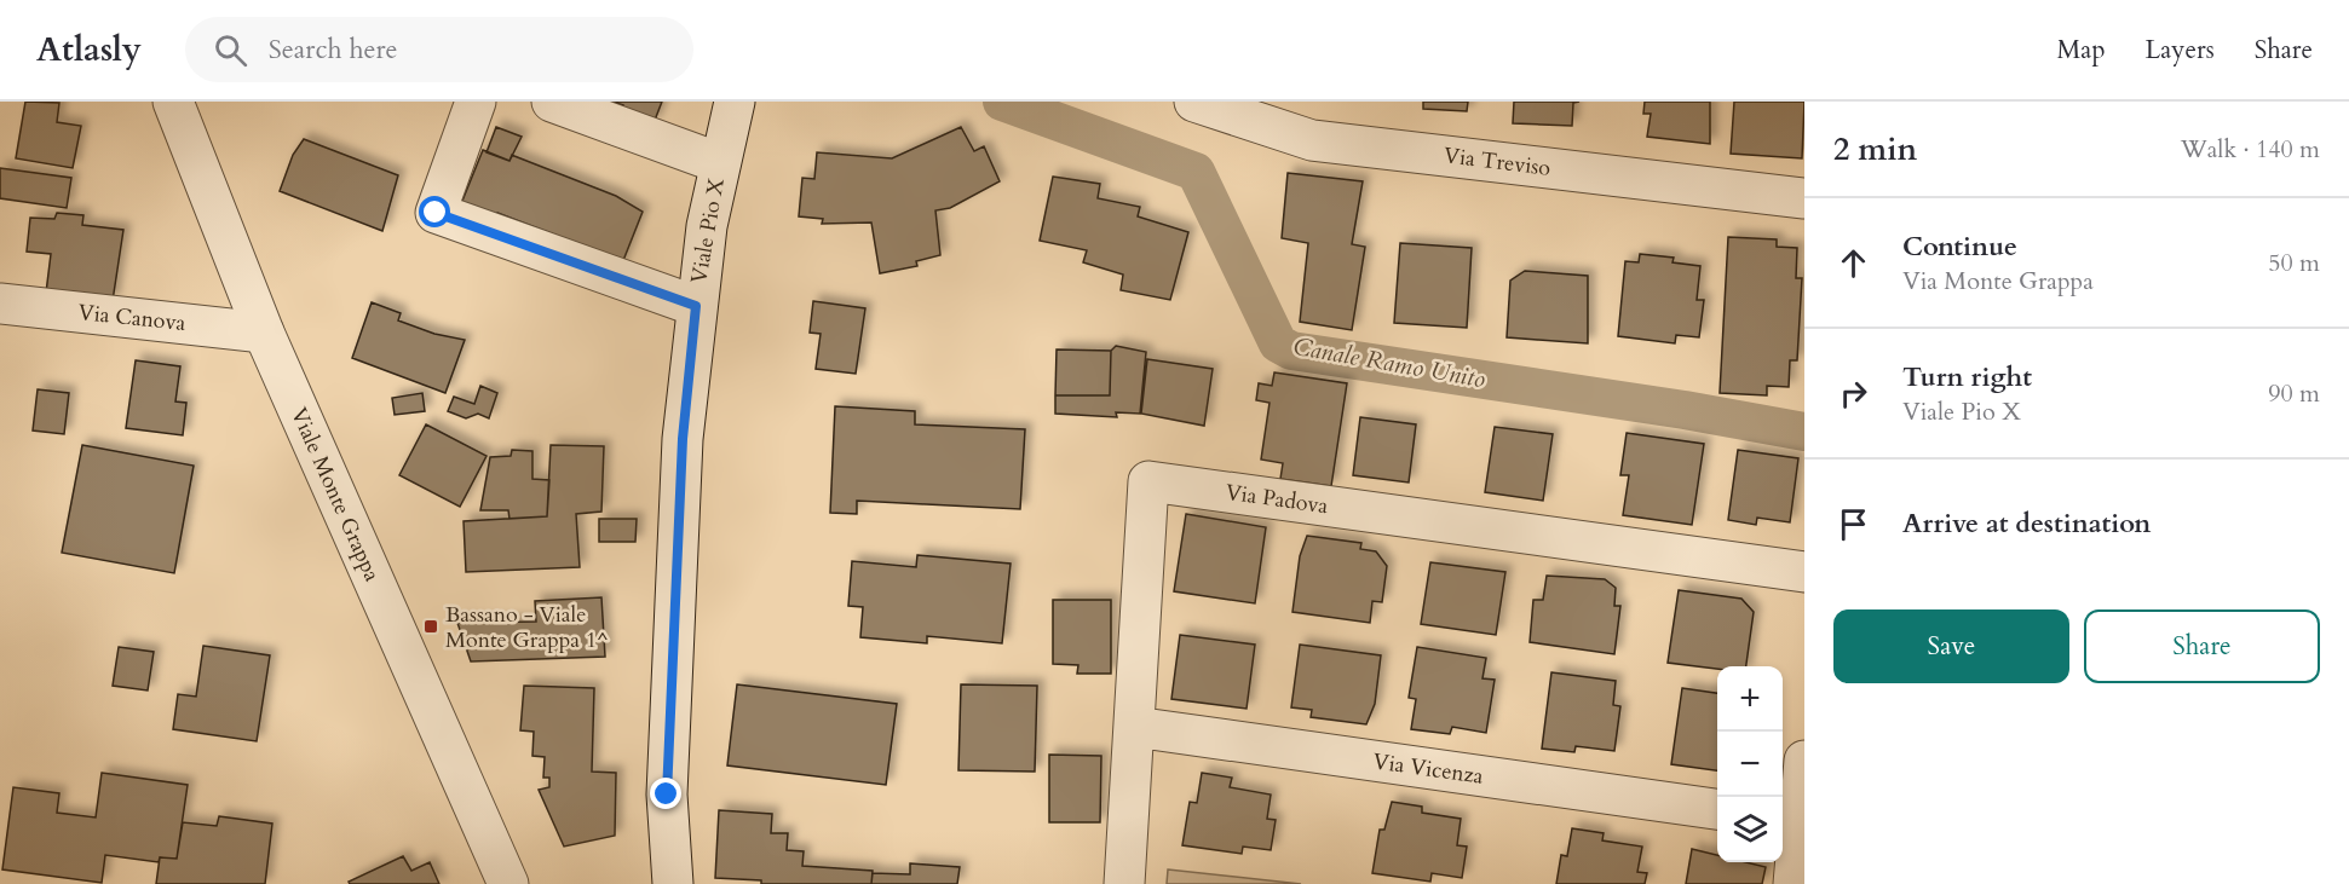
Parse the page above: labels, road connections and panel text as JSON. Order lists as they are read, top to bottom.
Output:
{
  "streets": {
    "street": [
      "Via Treviso",
      "Viale Pio X",
      "Via Canova",
      "Viale Monte Grappa",
      "Via Padova",
      "Via Vicenza"
    ]
  },
  "crossings": [
    ["Via Canova", "Viale Monte Grappa"],
    ["Via Padova", "Via Vicenza"]
  ],
  "water": ["Canale Ramo Unito"],
  "places": {
    "transit": ["Bassano - Viale Monte Grappa 1^"]
  },
  "page": {
    "header": "Atlasly",
    "search": "Search here",
    "nav": ["Map", "Layers", "Share"],
    "heading": ["2 min", "Walk · 140 m"],
    "list": [
      ["Continue", "Via Monte Grappa", "50 m"],
      ["Turn right", "Viale Pio X", "90 m"],
      "Arrive at destination"
    ],
    "buttons": ["Save", "Share"],
    "map_buttons": ["+", "−"]
  }
}
